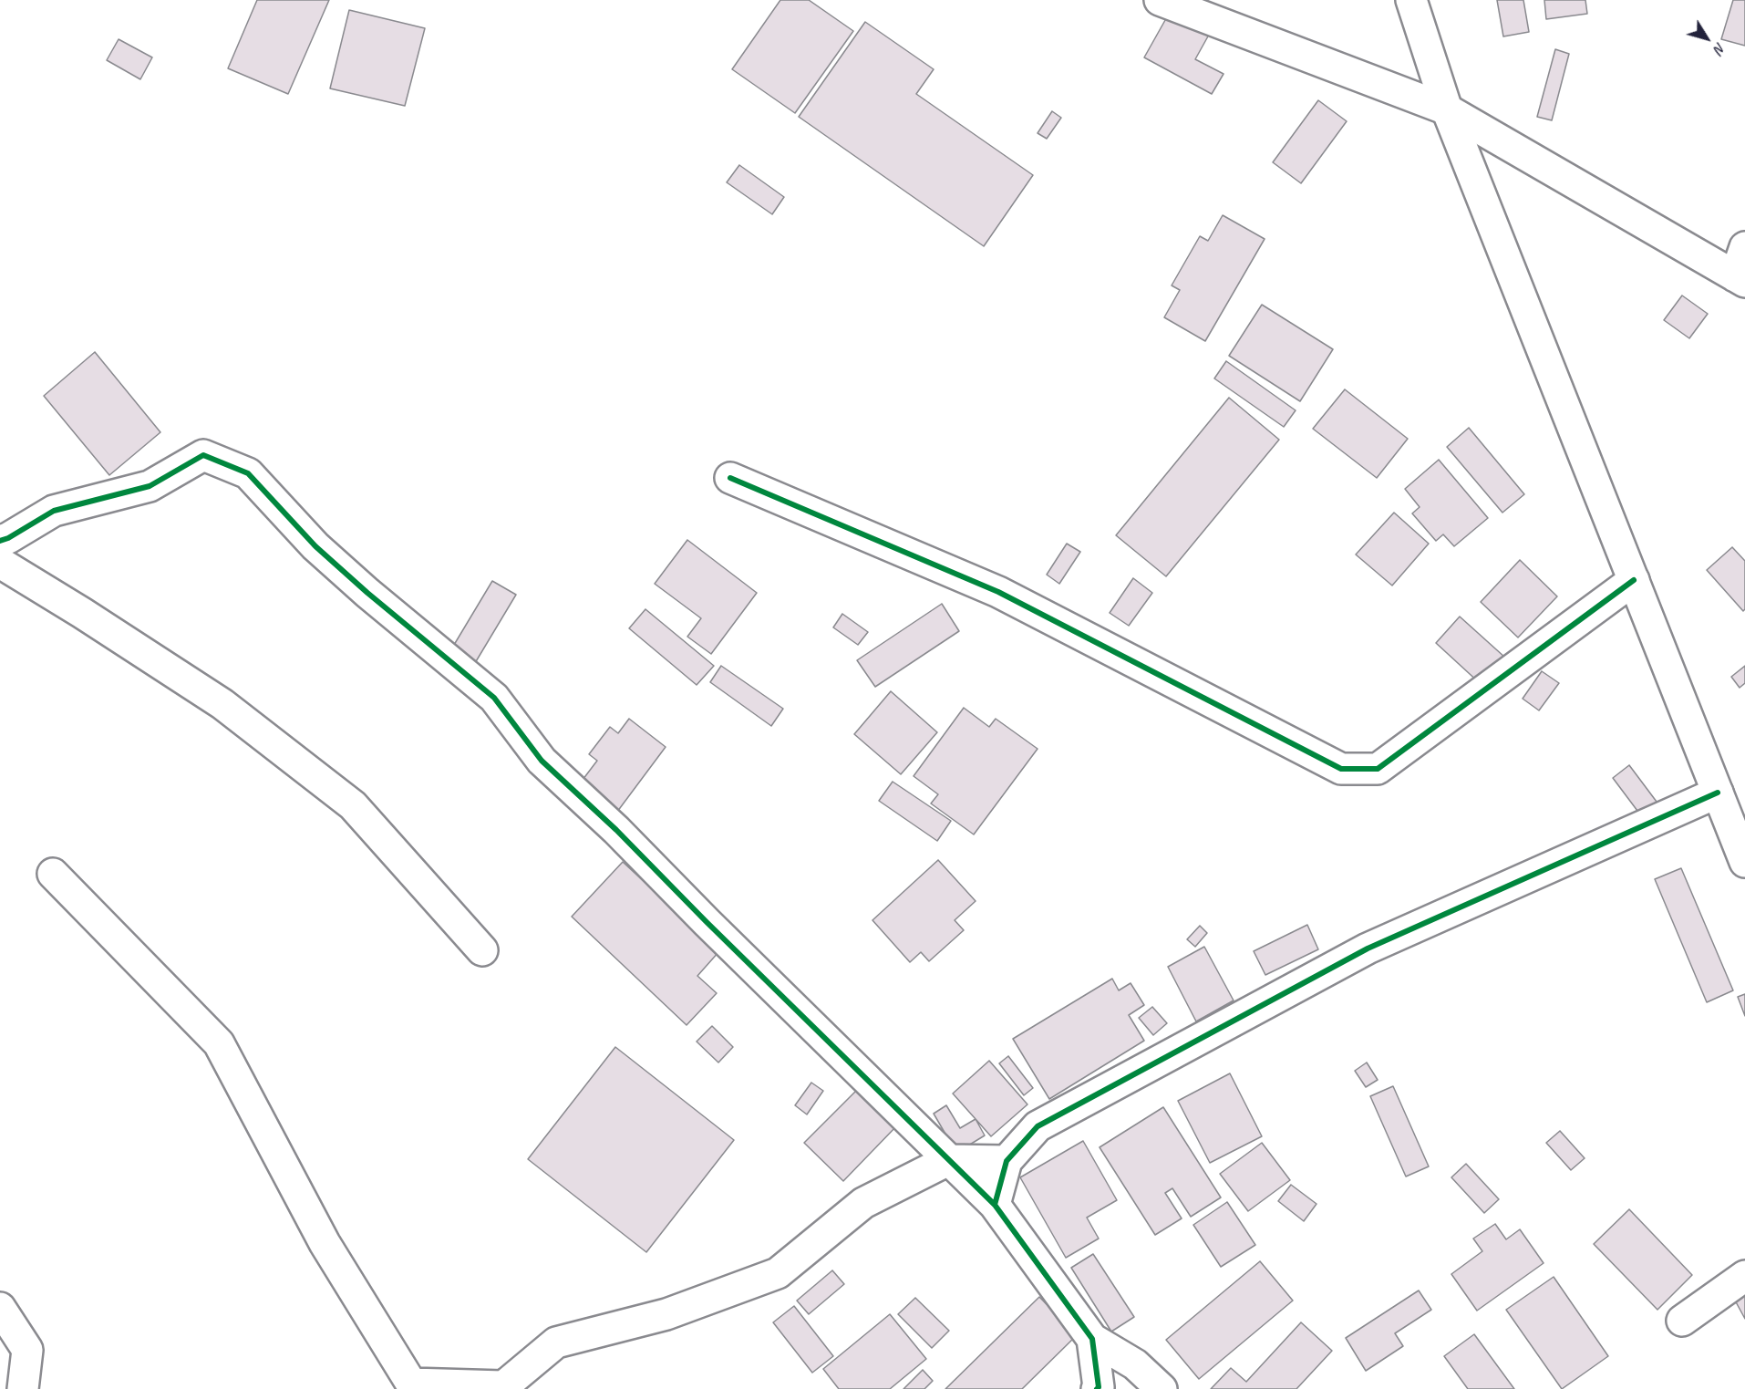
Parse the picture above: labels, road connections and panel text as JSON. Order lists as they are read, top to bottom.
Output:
{
  "north": "bottom right"
}
